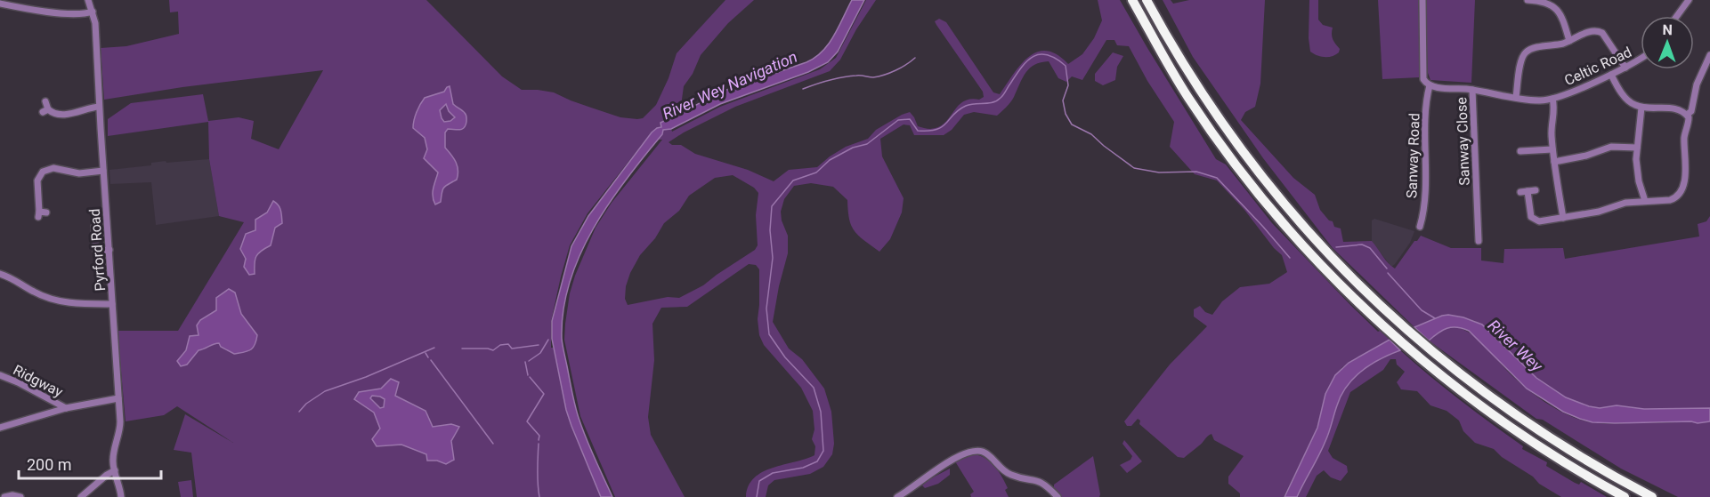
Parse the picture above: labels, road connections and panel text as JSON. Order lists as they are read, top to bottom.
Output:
{
  "streets": {
    "street": [
      "Celtic Road",
      "Sanway Close",
      "Sanway Road",
      "Pyrford Road",
      "Ridgway"
    ]
  },
  "crossings": [
    ["Pyrford Road", "Ridgway"]
  ],
  "water": ["River Wey Navigation", "River Wey"],
  "scale_bar": "200 m",
  "north": "top"
}
